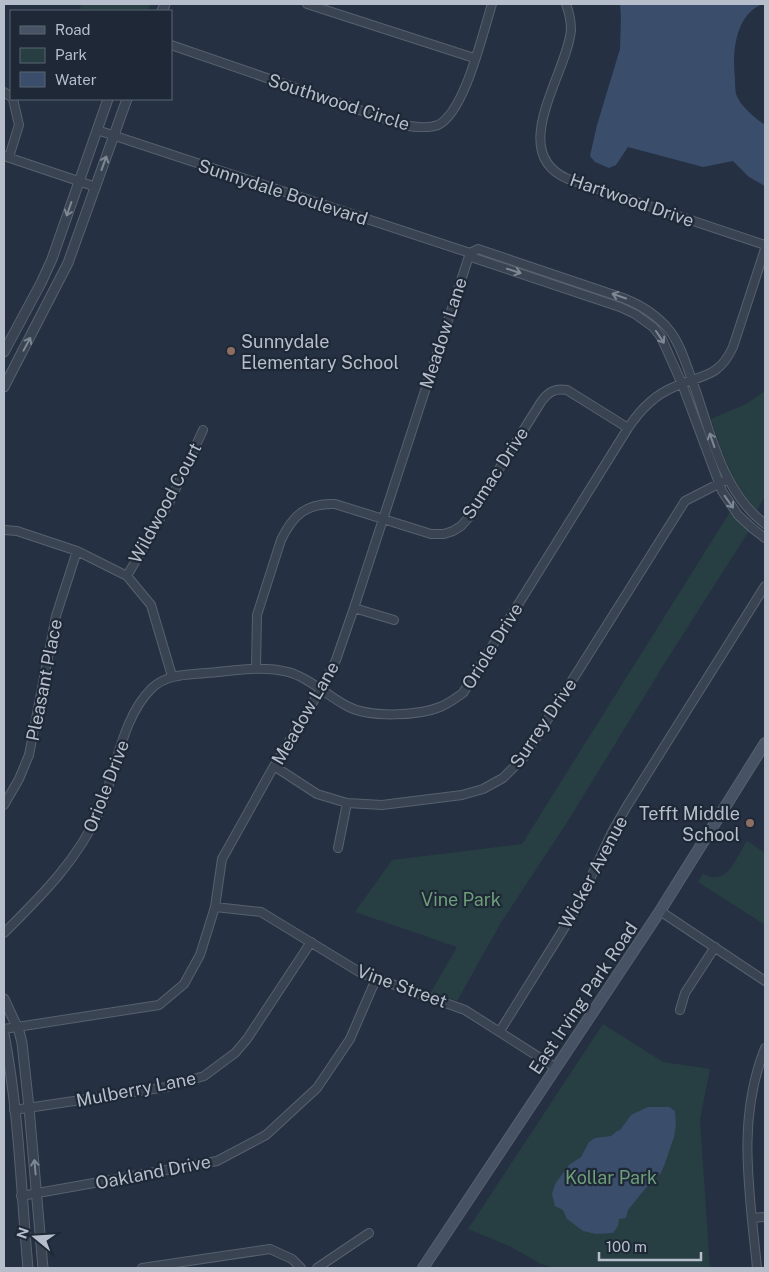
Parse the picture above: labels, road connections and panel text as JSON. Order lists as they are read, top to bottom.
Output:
{
  "streets": {
    "main road": ["East Irving Park Road"],
    "street": [
      "Southwood Circle",
      "Sunnydale Boulevard",
      "Hartwood Drive",
      "Meadow Lane",
      "Sumac Drive",
      "Wildwood Court",
      "Oriole Drive",
      "Pleasant Place",
      "Surrey Drive",
      "Wicker Avenue",
      "Vine Street",
      "Mulberry Lane",
      "Oakland Drive"
    ]
  },
  "crossings": [
    ["Sunnydale Boulevard", "Meadow Lane"],
    ["Sunnydale Boulevard", "Oriole Drive"],
    ["Sunnydale Boulevard", "Surrey Drive"],
    ["Meadow Lane", "Sumac Drive"],
    ["Meadow Lane", "Oriole Drive"],
    ["Meadow Lane", "Surrey Drive"],
    ["Meadow Lane", "Vine Street"],
    ["Sumac Drive", "Oriole Drive"],
    ["Wicker Avenue", "Vine Street"],
    ["Vine Street", "East Irving Park Road"],
    ["Vine Street", "Mulberry Lane"],
    ["Vine Street", "Oakland Drive"]
  ],
  "parks": ["Vine Park", "Kollar Park"],
  "places": ["Sunnydale Elementary School", "Tefft Middle School"],
  "legend": ["Road", "Park", "Water"],
  "scale_bar": "100 m",
  "north": "left"
}
